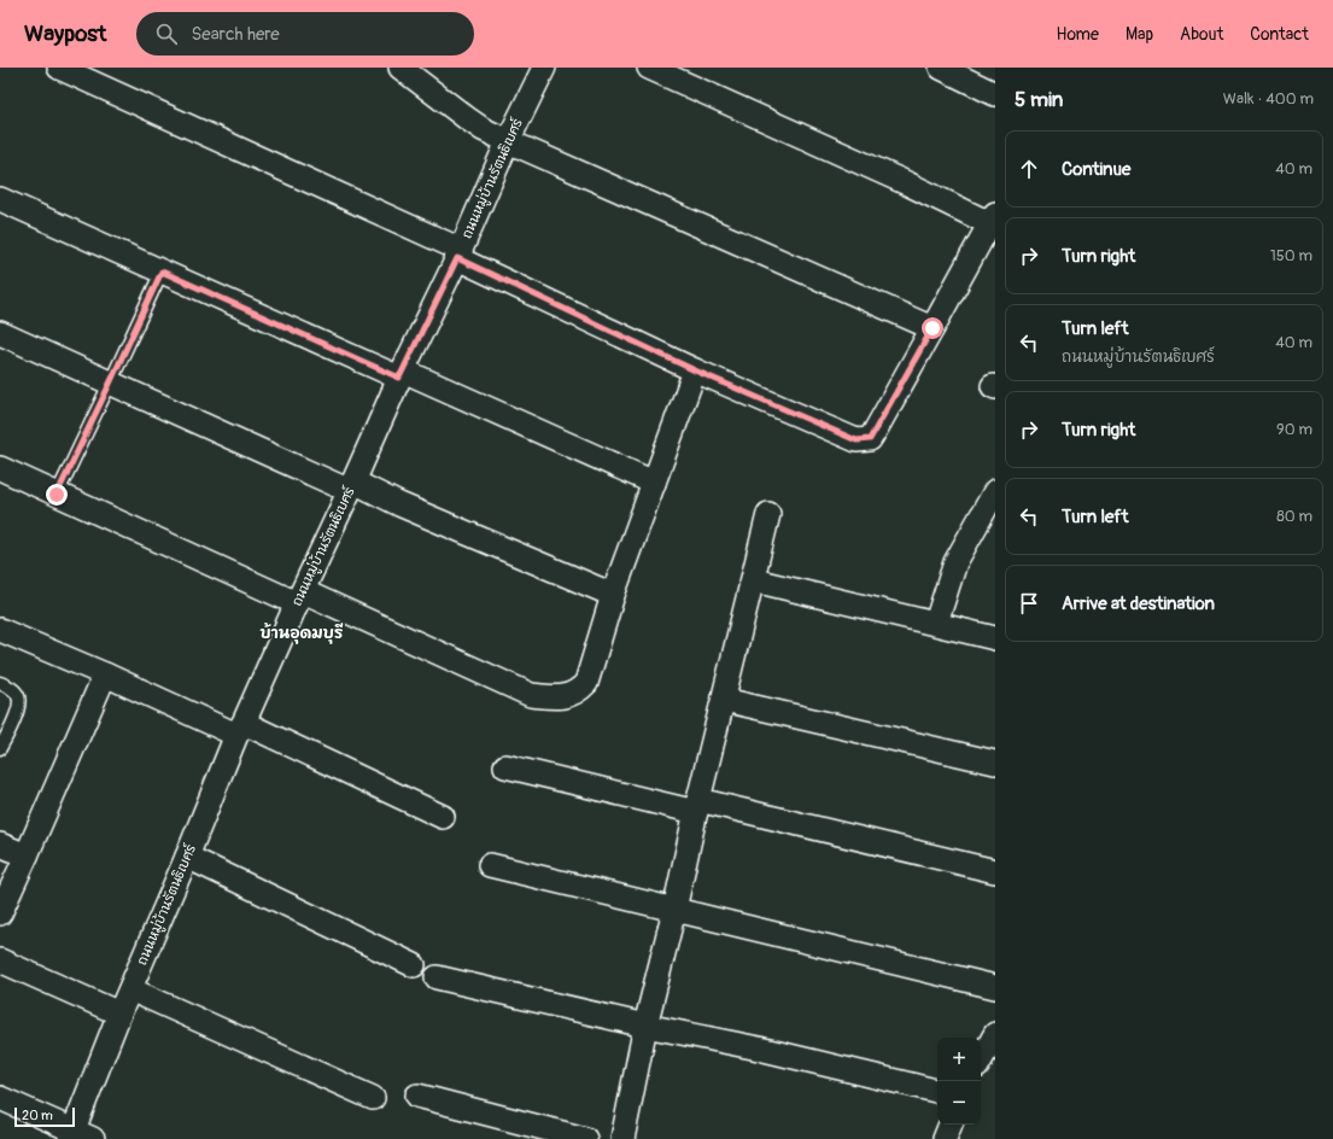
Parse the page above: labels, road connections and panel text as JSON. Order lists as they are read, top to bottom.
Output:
{
  "streets": {
    "street": ["ถนนหมู่บ้านรัตนธิเบศร์"]
  },
  "districts": ["บ้านอุดมบุรี"],
  "scale_bar": "20 m",
  "page": {
    "header": "Waypost",
    "search": "Search here",
    "nav": [
      "Home",
      "Map",
      "About",
      "Contact"
    ],
    "heading": ["5 min", "Walk · 400 m"],
    "list": [
      ["Continue", "40 m"],
      ["Turn right", "150 m"],
      ["Turn left", "ถนนหมู่บ้านรัตนธิเบศร์", "40 m"],
      ["Turn right", "90 m"],
      ["Turn left", "80 m"],
      "Arrive at destination"
    ],
    "map_buttons": ["+", "−"],
    "scale": "20 m"
  }
}
